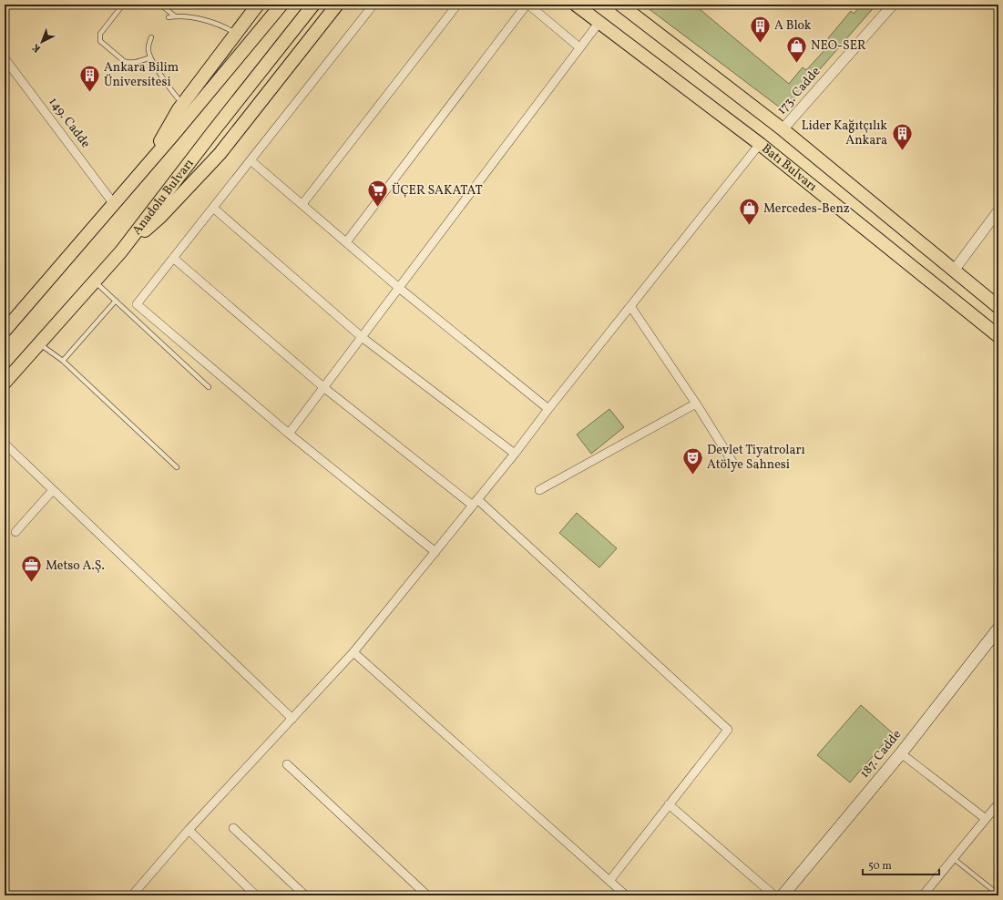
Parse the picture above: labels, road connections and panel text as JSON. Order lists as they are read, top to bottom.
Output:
{
  "streets": {
    "main road": ["Batı Bulvarı", "Anadolu Bulvarı", "187. Cadde"],
    "street": ["173. Cadde", "149. Cadde"]
  },
  "crossings": [
    ["173. Cadde", "Batı Bulvarı"]
  ],
  "places": {
    "building": ["A Blok", "Ankara Bilim Üniversitesi", "Lider Kağıtçılık Ankara"],
    "shop": ["NEO-SER", "Mercedes-Benz"],
    "supermarket": ["ÜÇER SAKATAT"],
    "theatre": ["Devlet Tiyatroları Atölye Sahnesi"],
    "office": ["Metso A.Ş."]
  },
  "scale_bar": "50 m",
  "north": "bottom left"
}
